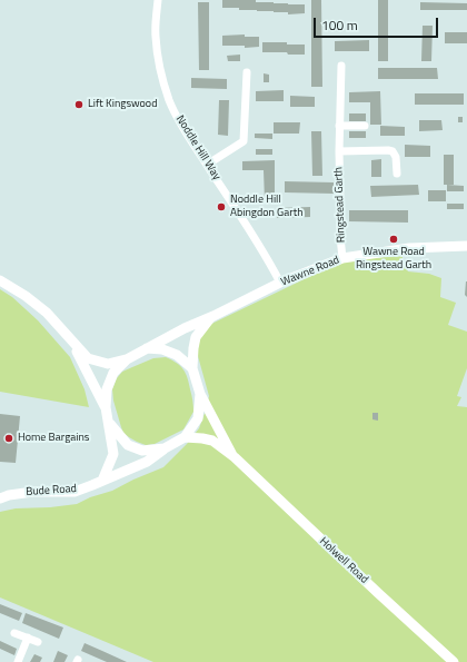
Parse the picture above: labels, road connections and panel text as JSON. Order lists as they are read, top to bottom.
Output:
{
  "streets": {
    "street": [
      "Noddle Hill Way",
      "Ringstead Garth",
      "Wawne Road",
      "Bude Road",
      "Holwell Road"
    ]
  },
  "crossings": [
    ["Noddle Hill Way", "Wawne Road"],
    ["Ringstead Garth", "Wawne Road"],
    ["Wawne Road", "Bude Road"],
    ["Wawne Road", "Holwell Road"],
    ["Bude Road", "Holwell Road"]
  ],
  "places": [
    "Lift Kingswood",
    "Noddle Hill Abingdon Garth",
    "Wawne Road Ringstead Garth",
    "Home Bargains"
  ],
  "scale_bar": "100 m"
}
